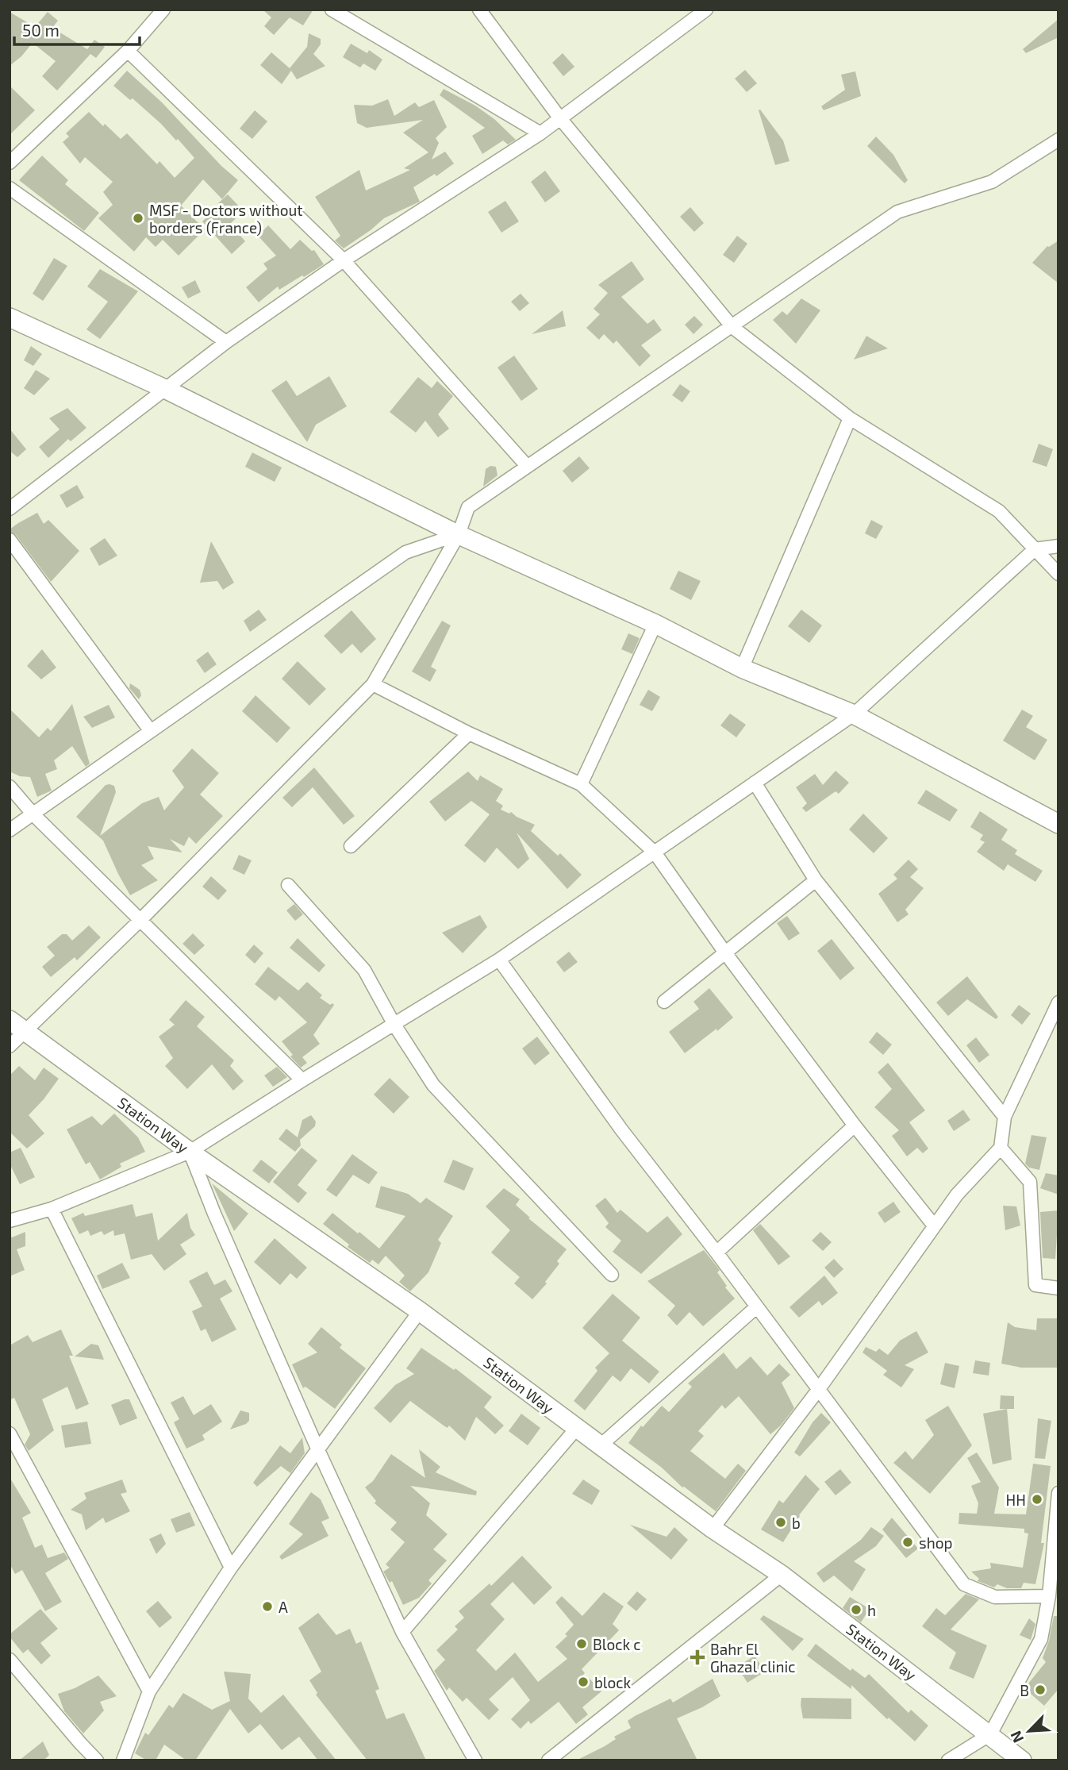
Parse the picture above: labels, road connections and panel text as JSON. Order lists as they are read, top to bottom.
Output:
{
  "streets": {
    "main road": ["Station Way"]
  },
  "places": {
    "other": [
      "MSF - Doctors without borders (France)",
      "HH",
      "b",
      "shop",
      "A",
      "h",
      "Block c",
      "block",
      "B"
    ],
    "health": ["Bahr El Ghazal clinic"]
  },
  "scale_bar": "50 m",
  "north": "bottom left"
}
